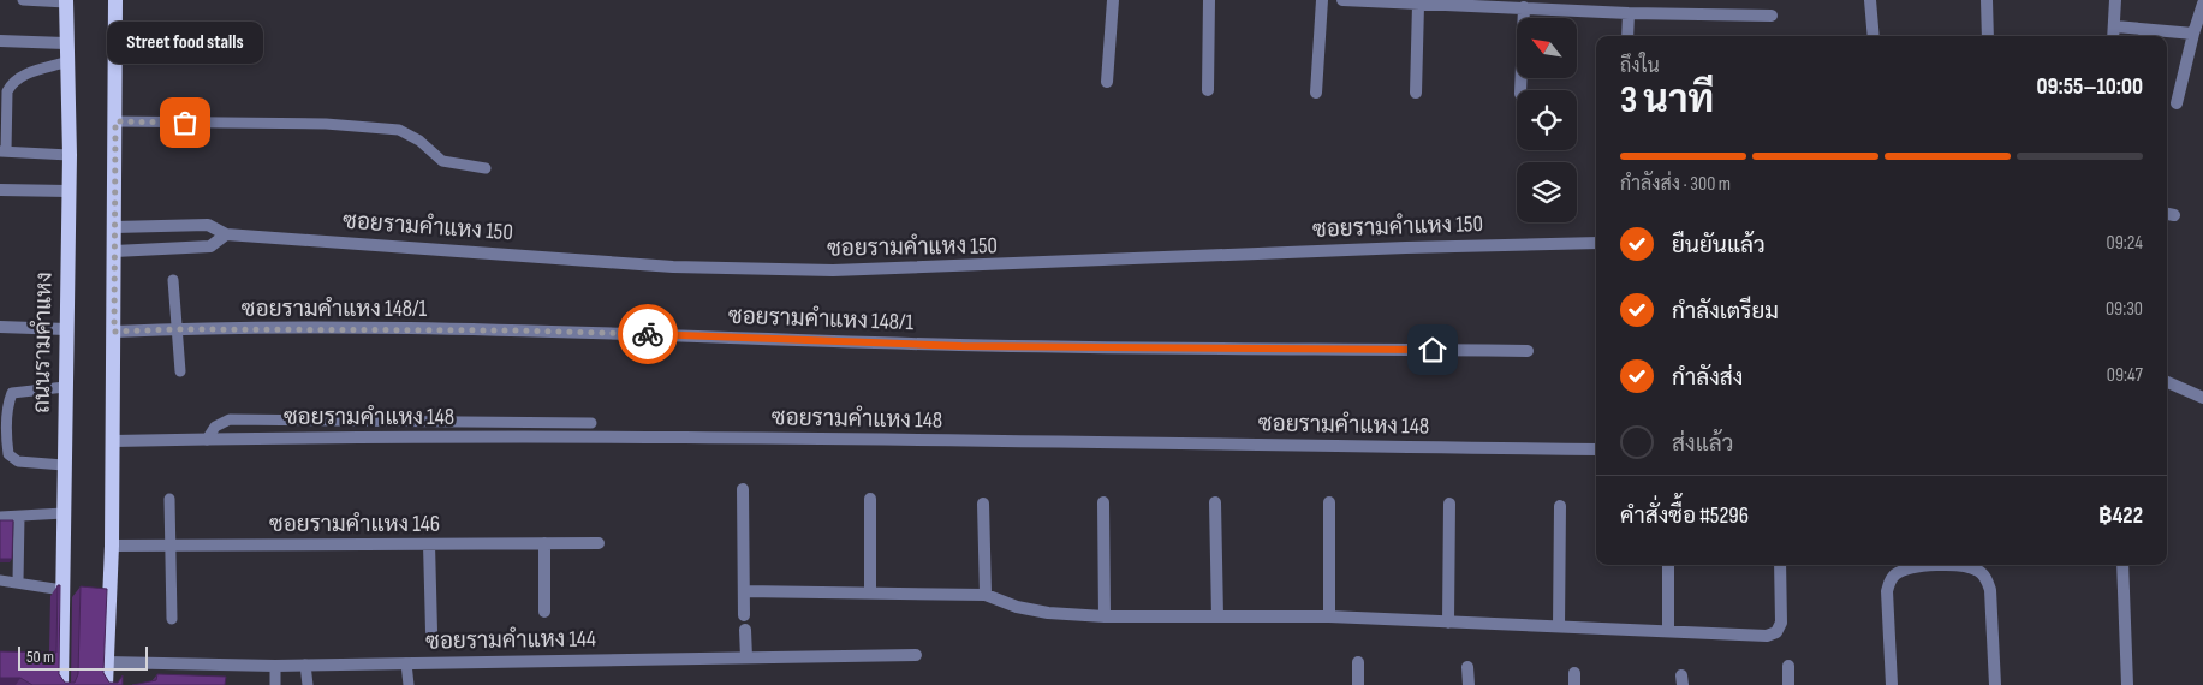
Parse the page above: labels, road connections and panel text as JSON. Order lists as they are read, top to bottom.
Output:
{
  "streets": {
    "main road": ["ถนนรามคำแหง"],
    "street": [
      "ซอยรามคำแหง 150",
      "ซอยรามคำแหง 148/1",
      "ซอยรามคำแหง 148",
      "ซอยรามคำแหง 146",
      "ซอยรามคำแหง 144"
    ]
  },
  "places": ["Street food stalls"],
  "scale_bar": "50 m",
  "north": "top left",
  "page": {
    "bubble": "Street food stalls",
    "heading": ["3 นาที", "ถึงใน", "09:55–10:00"],
    "panel": ["คำสั่งซื้อ #5296", "฿422"],
    "bar": "กำลังส่ง · 300 m",
    "list": [
      ["ยืนยันแล้ว", "09:24"],
      ["กำลังเตรียม", "09:30"],
      ["กำลังส่ง", "09:47"],
      "ส่งแล้ว"
    ],
    "scale": "50 m"
  }
}
